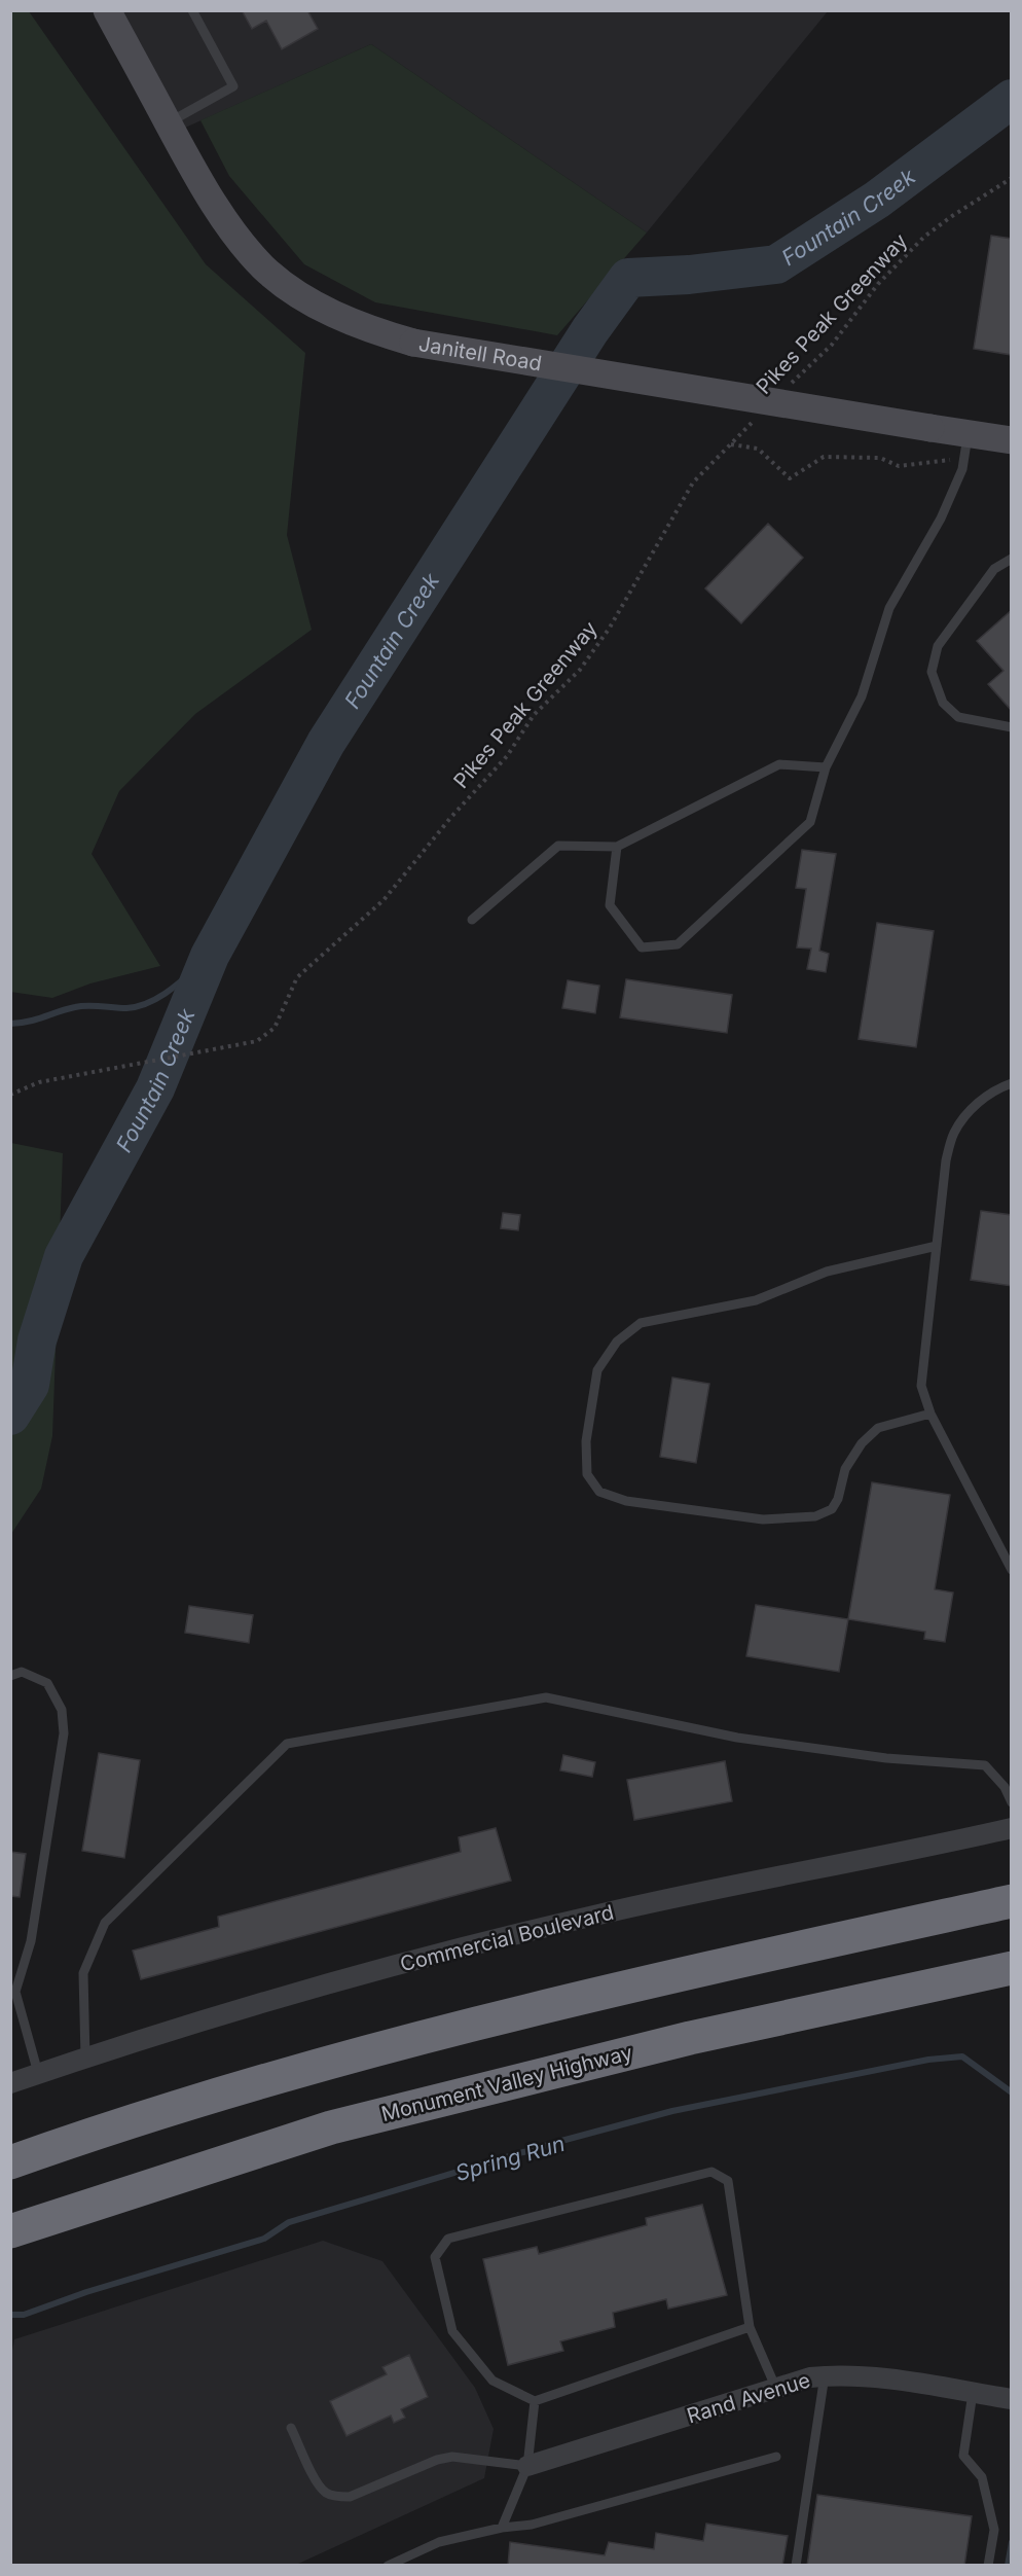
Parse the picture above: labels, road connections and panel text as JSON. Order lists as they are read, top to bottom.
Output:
{
  "streets": {
    "highway": ["Monument Valley Highway"],
    "street": ["Janitell Road", "Commercial Boulevard", "Rand Avenue"],
    "path": ["Pikes Peak Greenway"]
  },
  "water": ["Fountain Creek", "Spring Run"]
}
